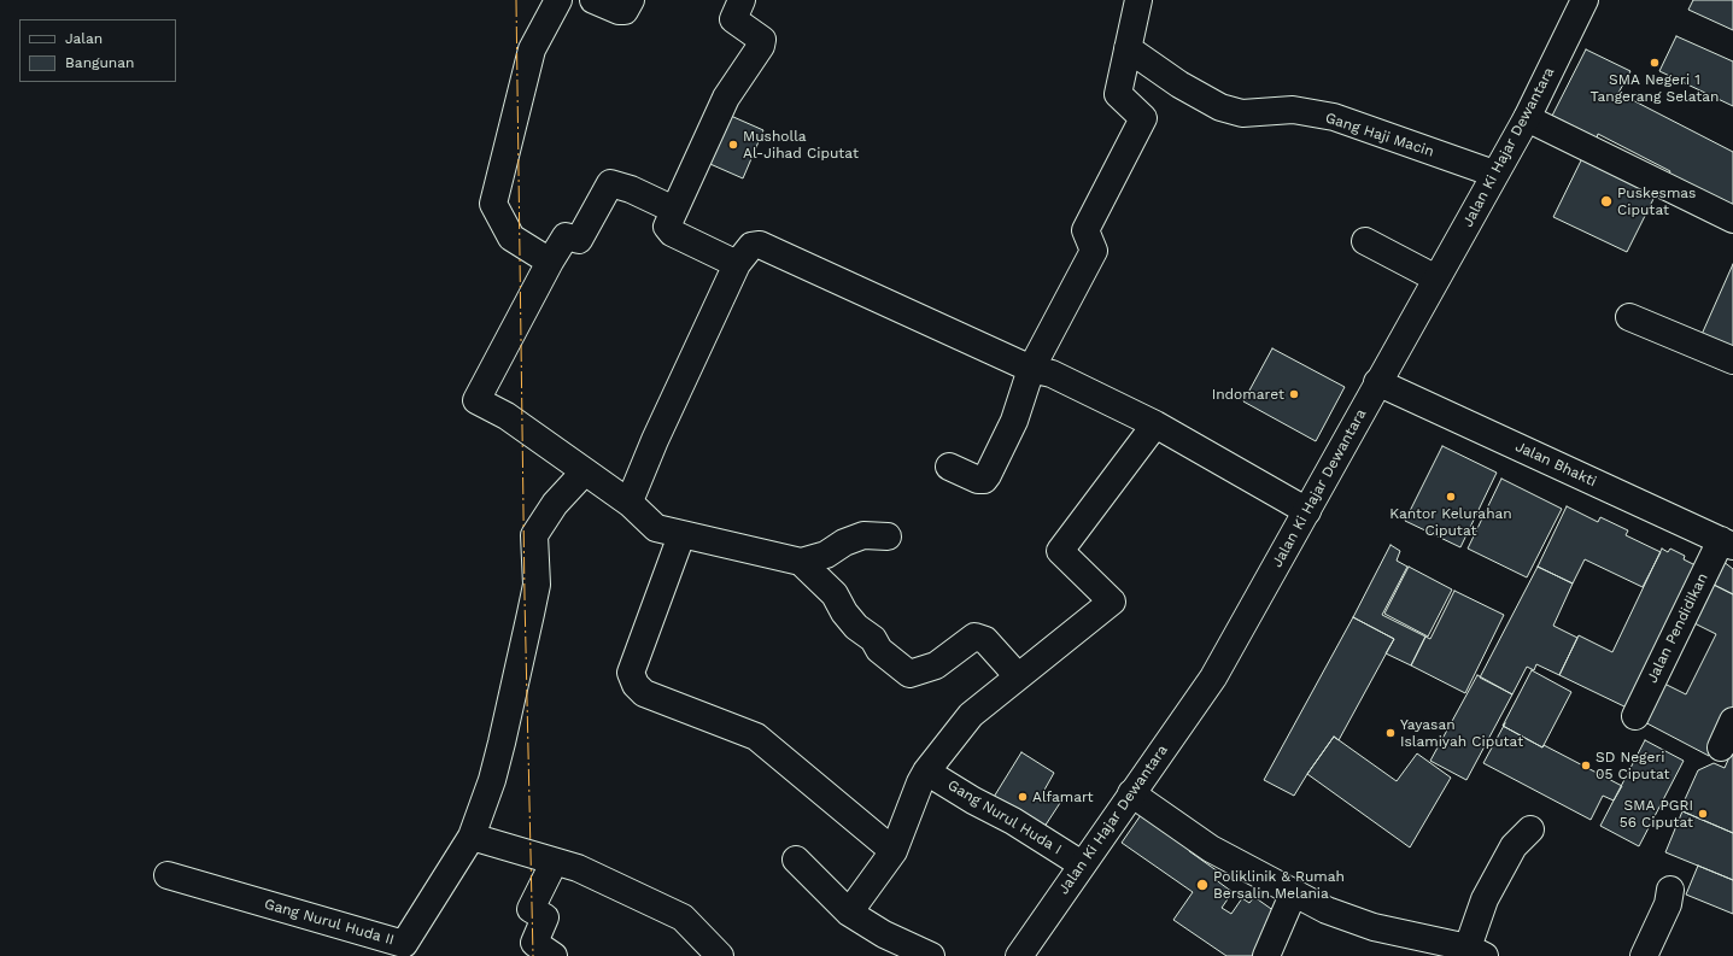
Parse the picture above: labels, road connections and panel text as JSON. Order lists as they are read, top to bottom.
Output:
{
  "streets": {
    "street": [
      "Gang Haji Macin",
      "Jalan Ki Hajar Dewantara",
      "Jalan Bhakti",
      "Jalan Pendidikan",
      "Gang Nurul Huda I",
      "Gang Nurul Huda II"
    ]
  },
  "crossings": [
    ["Gang Haji Macin", "Jalan Ki Hajar Dewantara"],
    ["Jalan Ki Hajar Dewantara", "Jalan Bhakti"],
    ["Jalan Ki Hajar Dewantara", "Gang Nurul Huda I"],
    ["Jalan Bhakti", "Jalan Pendidikan"]
  ],
  "places": [
    "SMA Negeri 1 Tangerang Selatan",
    "Musholla Al-Jihad Ciputat",
    "Puskesmas Ciputat",
    "Indomaret",
    "Kantor Kelurahan Ciputat",
    "Yayasan Islamiyah Ciputat",
    "SD Negeri 05 Ciputat",
    "Alfamart",
    "SMA PGRI 56 Ciputat",
    "Poliklinik & Rumah Bersalin Melania"
  ],
  "legend": ["Jalan", "Bangunan"]
}
